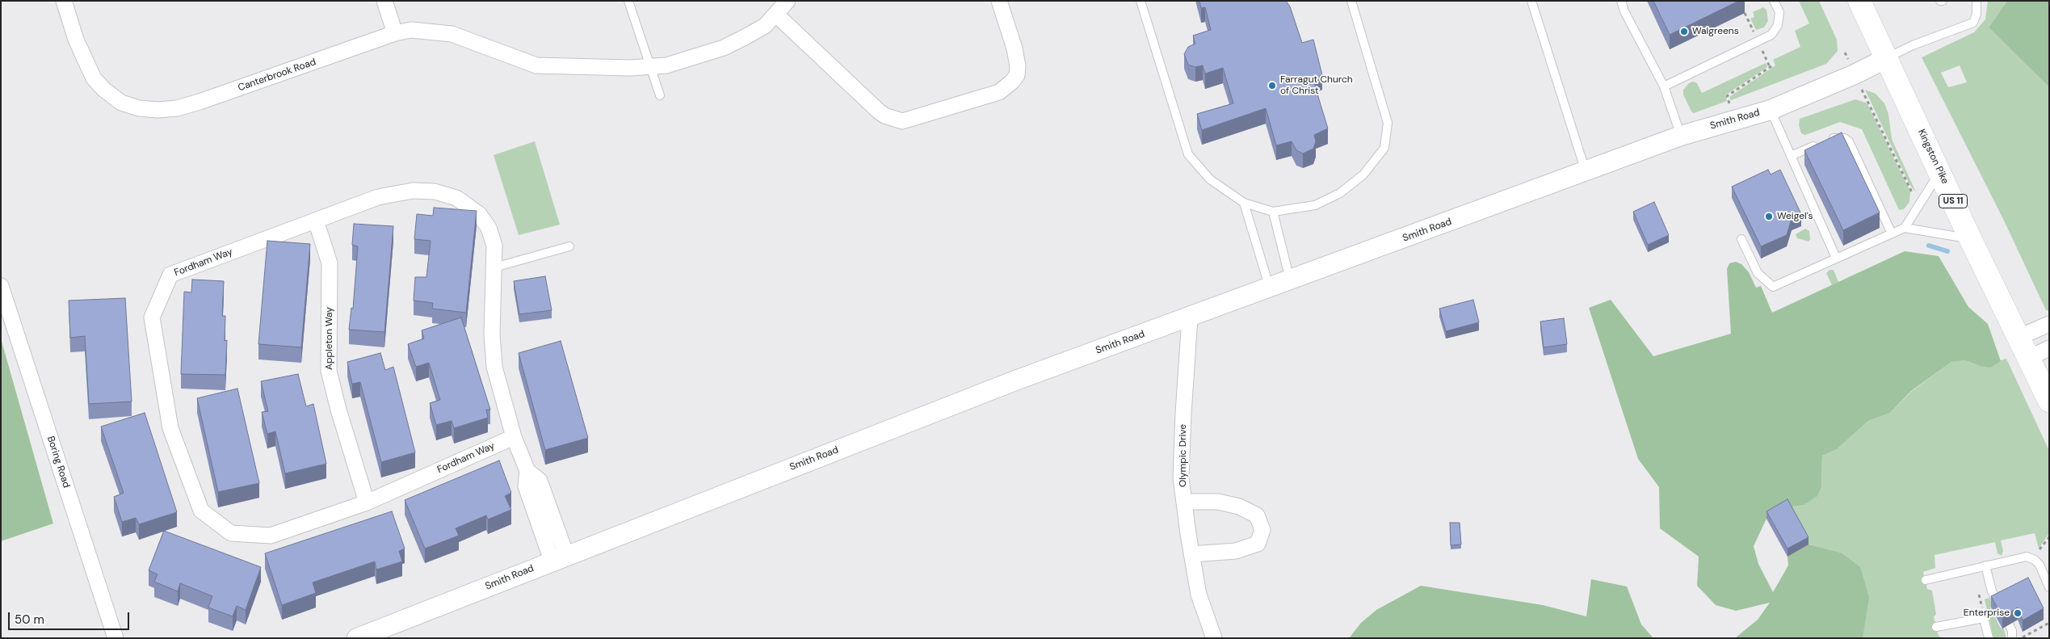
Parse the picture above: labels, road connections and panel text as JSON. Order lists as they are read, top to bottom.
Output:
{
  "streets": {
    "main road": ["Kingston Pike", "US 11"],
    "street": [
      "Canterbrook Road",
      "Smith Road",
      "Fordham Way",
      "Appleton Way",
      "Olympic Drive",
      "Boring Road"
    ]
  },
  "crossings": [
    ["Smith Road", "Kingston Pike"],
    ["Smith Road", "Fordham Way"],
    ["Smith Road", "Olympic Drive"],
    ["Fordham Way", "Appleton Way"]
  ],
  "places": [
    "Walgreens",
    "Farragut Church of Christ",
    "Weigel's",
    "Enterprise"
  ],
  "scale_bar": "50 m"
}
